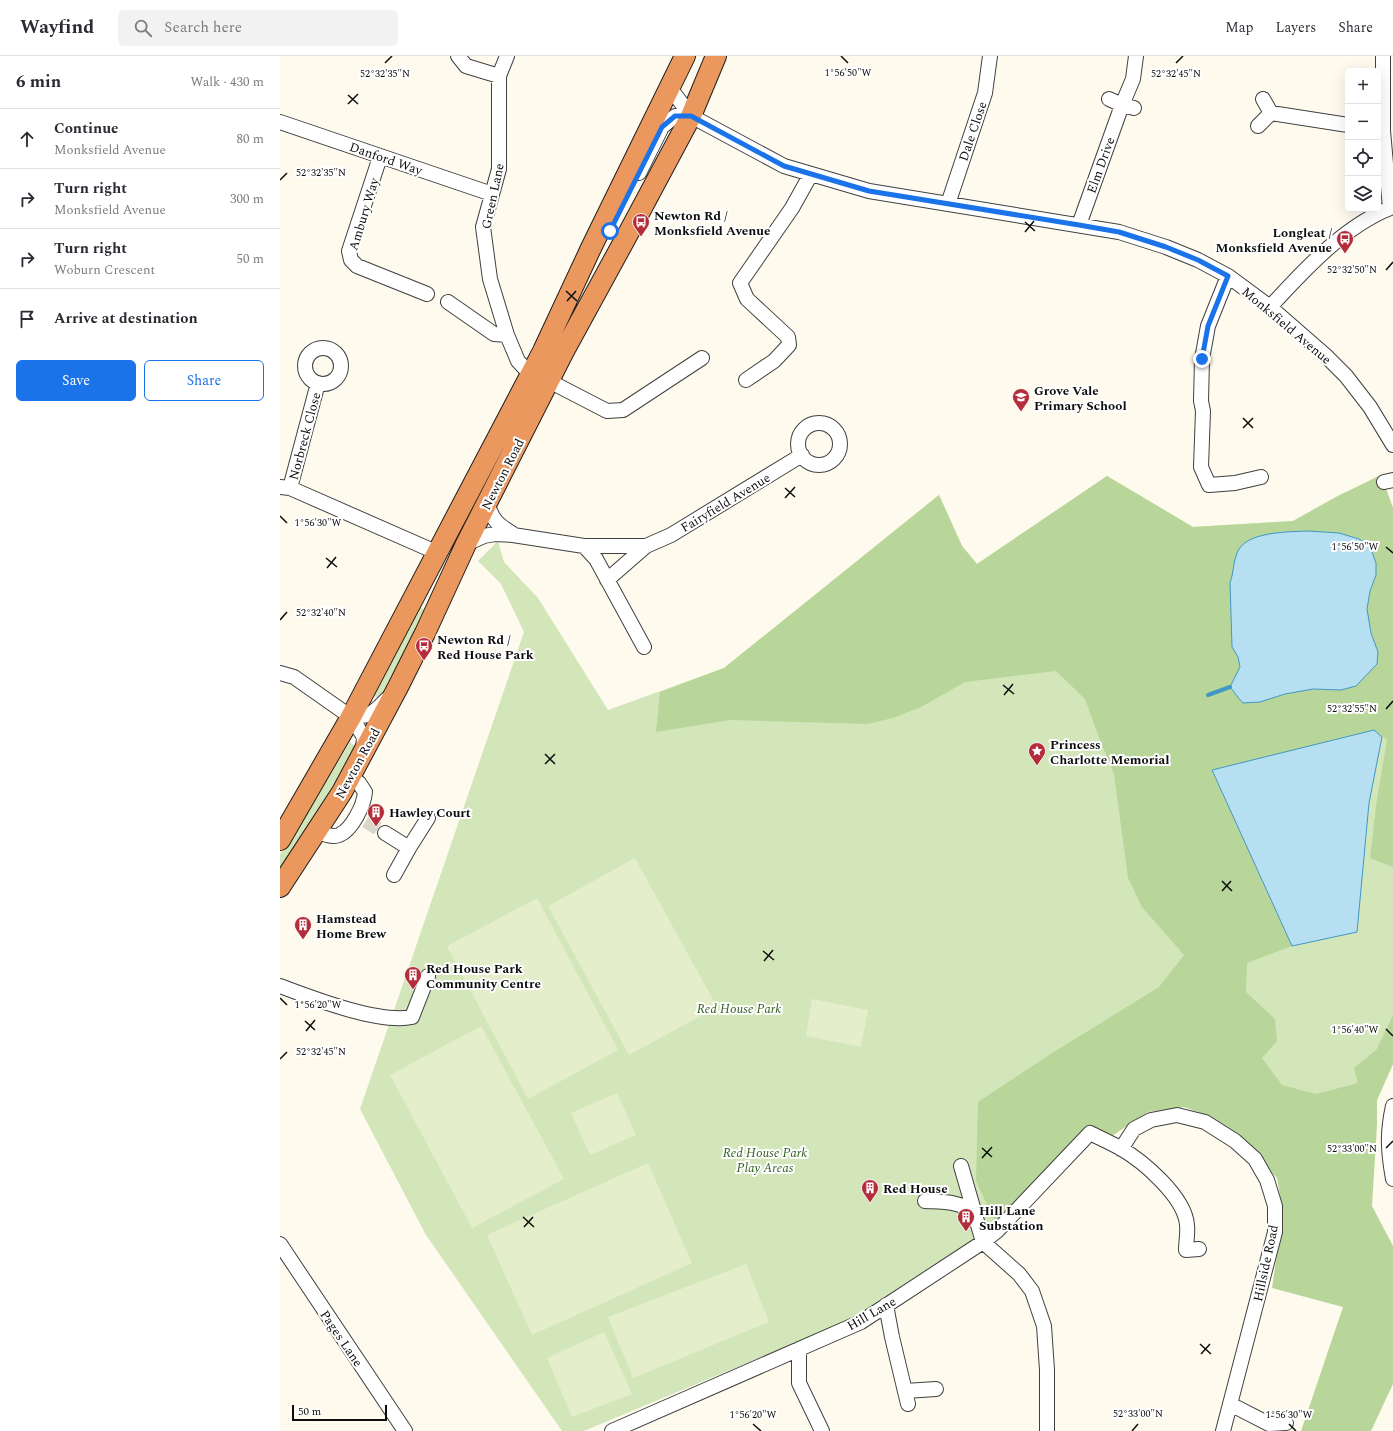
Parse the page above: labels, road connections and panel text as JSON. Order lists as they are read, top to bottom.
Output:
{
  "streets": {
    "highway": ["Newton Road"],
    "street": [
      "Dale Close",
      "Danford Way",
      "Elm Drive",
      "Green Lane",
      "Ambury Way",
      "Monksfield Avenue",
      "Norbreck Close",
      "Fairyfield Avenue",
      "Hillside Road",
      "Hill Lane",
      "Pages Lane"
    ]
  },
  "crossings": [
    ["Dale Close", "Monksfield Avenue"],
    ["Danford Way", "Green Lane"],
    ["Danford Way", "Ambury Way"],
    ["Elm Drive", "Monksfield Avenue"],
    ["Green Lane", "Newton Road"],
    ["Monksfield Avenue", "Newton Road"],
    ["Newton Road", "Fairyfield Avenue"],
    ["Hillside Road", "Hill Lane"]
  ],
  "parks": ["Red House Park", "Red House Park Play Areas"],
  "places": {
    "bus stop": ["Newton Rd / Monksfield Avenue", "Longleat / Monksfield Avenue", "Newton Rd / Red House Park"],
    "school or university": ["Grove Vale Primary School"],
    "place": ["Princess Charlotte Memorial"],
    "building": [
      "Hawley Court",
      "Hamstead Home Brew",
      "Red House Park Community Centre",
      "Red House",
      "Hill Lane Substation"
    ]
  },
  "scale_bar": "50 m",
  "page": {
    "header": "Wayfind",
    "search": "Search here",
    "nav": ["Map", "Layers", "Share"],
    "heading": ["6 min", "Walk · 430 m"],
    "map_buttons": ["+", "−"],
    "list": [
      ["Continue", "Monksfield Avenue", "80 m"],
      ["Turn right", "Monksfield Avenue", "300 m"],
      ["Turn right", "Woburn Crescent", "50 m"],
      "Arrive at destination"
    ],
    "buttons": ["Save", "Share"],
    "scale": "50 m"
  },
  "coordinates": [
    "1°56'50\"W",
    "52°32'35\"N",
    "52°32'45\"N",
    "52°32'50\"N",
    "1°56'30\"W",
    "52°32'40\"N",
    "52°32'55\"N",
    "1°56'20\"W",
    "1°56'40\"W",
    "52°33'00\"N"
  ]
}
